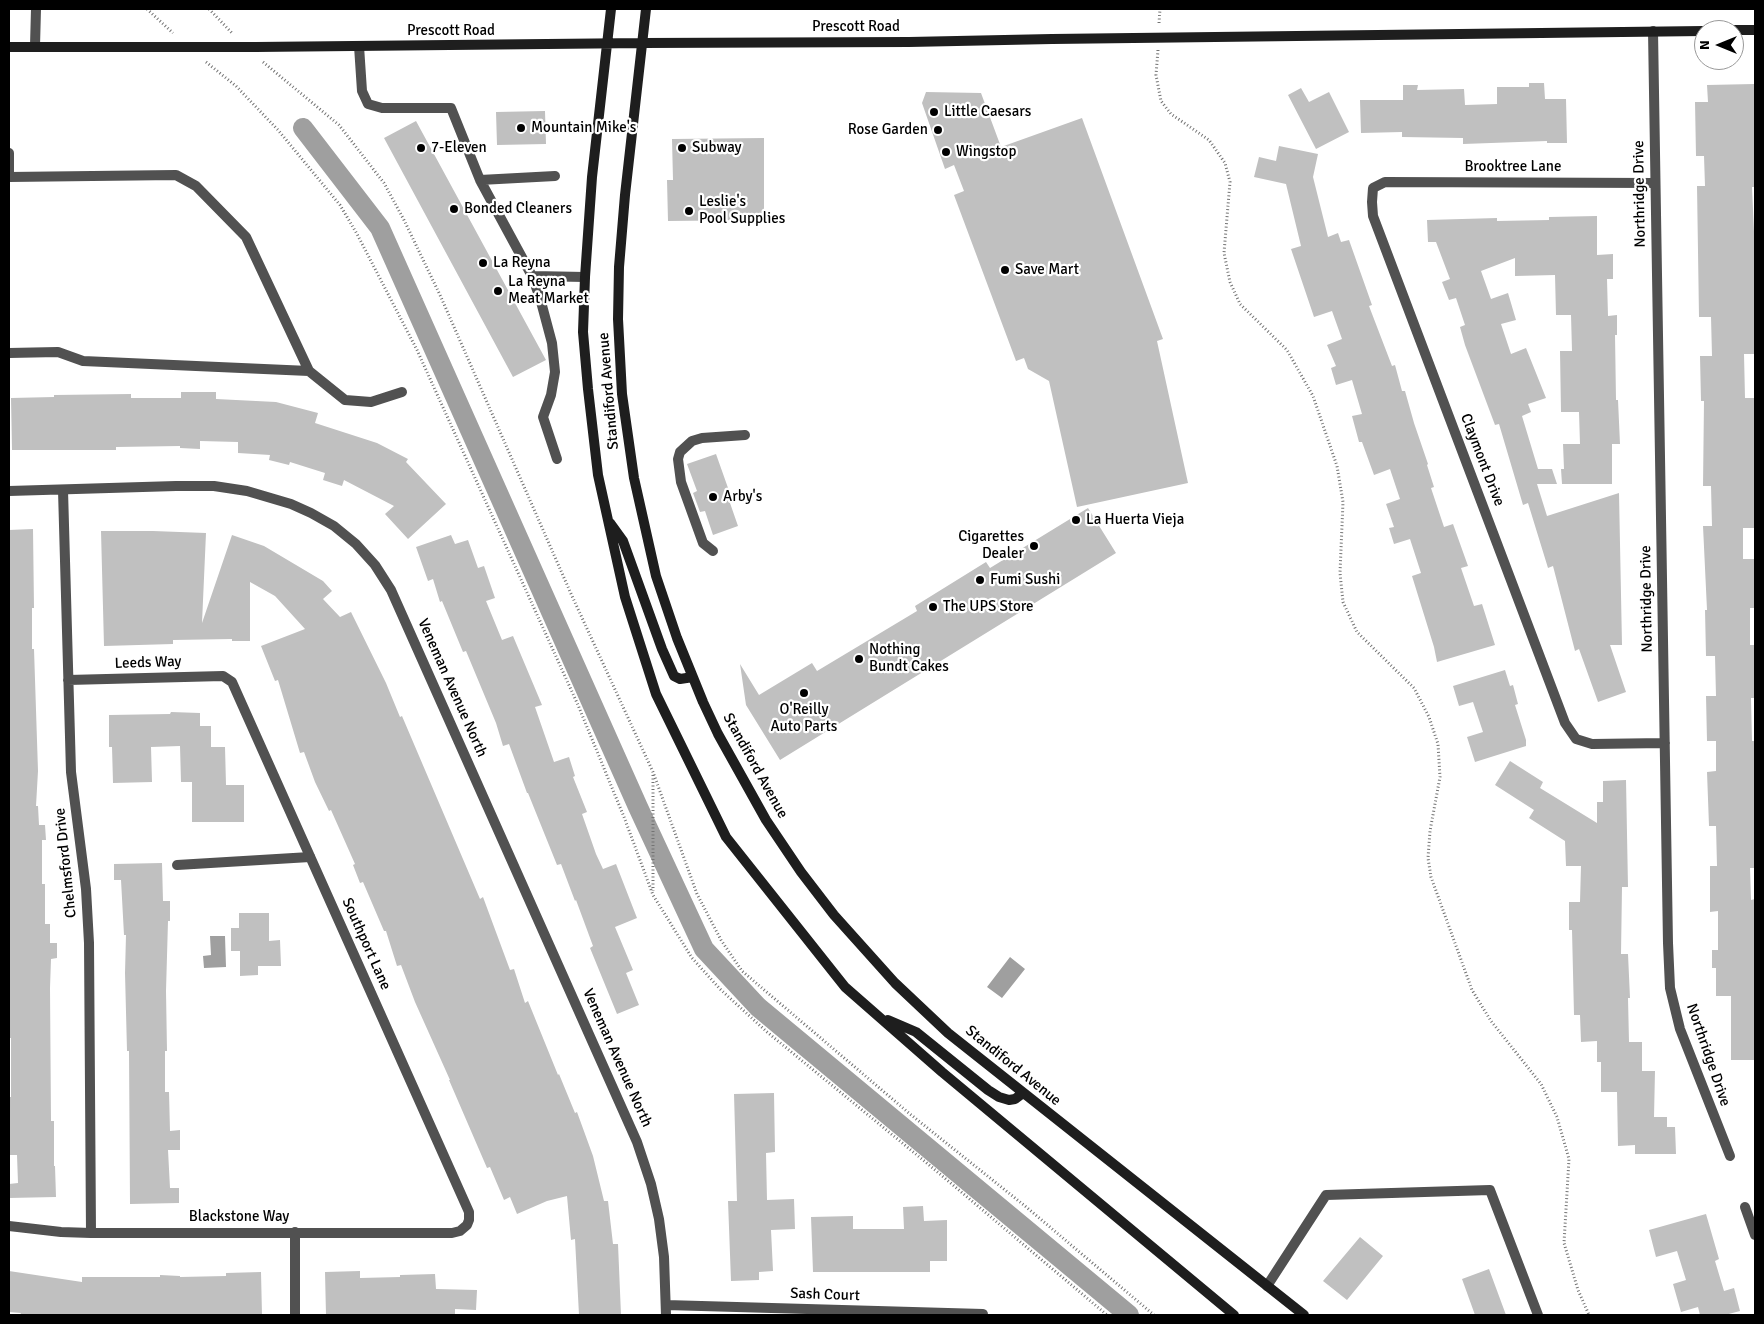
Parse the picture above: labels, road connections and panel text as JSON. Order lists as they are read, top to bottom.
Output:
{
  "streets": {
    "main road": ["Prescott Road", "Standiford Avenue"],
    "street": [
      "Brooktree Lane",
      "Northridge Drive",
      "Claymont Drive",
      "Leeds Way",
      "Veneman Avenue North",
      "Chelmsford Drive",
      "Southport Lane",
      "Blackstone Way",
      "Sash Court"
    ]
  },
  "crossings": [
    ["Prescott Road", "Northridge Drive"],
    ["Prescott Road", "Standiford Avenue"],
    ["Brooktree Lane", "Northridge Drive"],
    ["Brooktree Lane", "Claymont Drive"],
    ["Northridge Drive", "Claymont Drive"],
    ["Leeds Way", "Chelmsford Drive"],
    ["Leeds Way", "Southport Lane"],
    ["Veneman Avenue North", "Chelmsford Drive"],
    ["Veneman Avenue North", "Sash Court"],
    ["Chelmsford Drive", "Blackstone Way"],
    ["Southport Lane", "Blackstone Way"]
  ],
  "places": [
    "Little Caesars",
    "Mountain Mike's",
    "Rose Garden",
    "7-Eleven",
    "Subway",
    "Wingstop",
    "Bonded Cleaners",
    "Leslie's Pool Supplies",
    "La Reyna",
    "Save Mart",
    "La Reyna Meat Market",
    "Arby's",
    "La Huerta Vieja",
    "Cigarettes Dealer",
    "Fumi Sushi",
    "The UPS Store",
    "Nothing Bundt Cakes",
    "O'Reilly Auto Parts"
  ],
  "north": "left"
}
